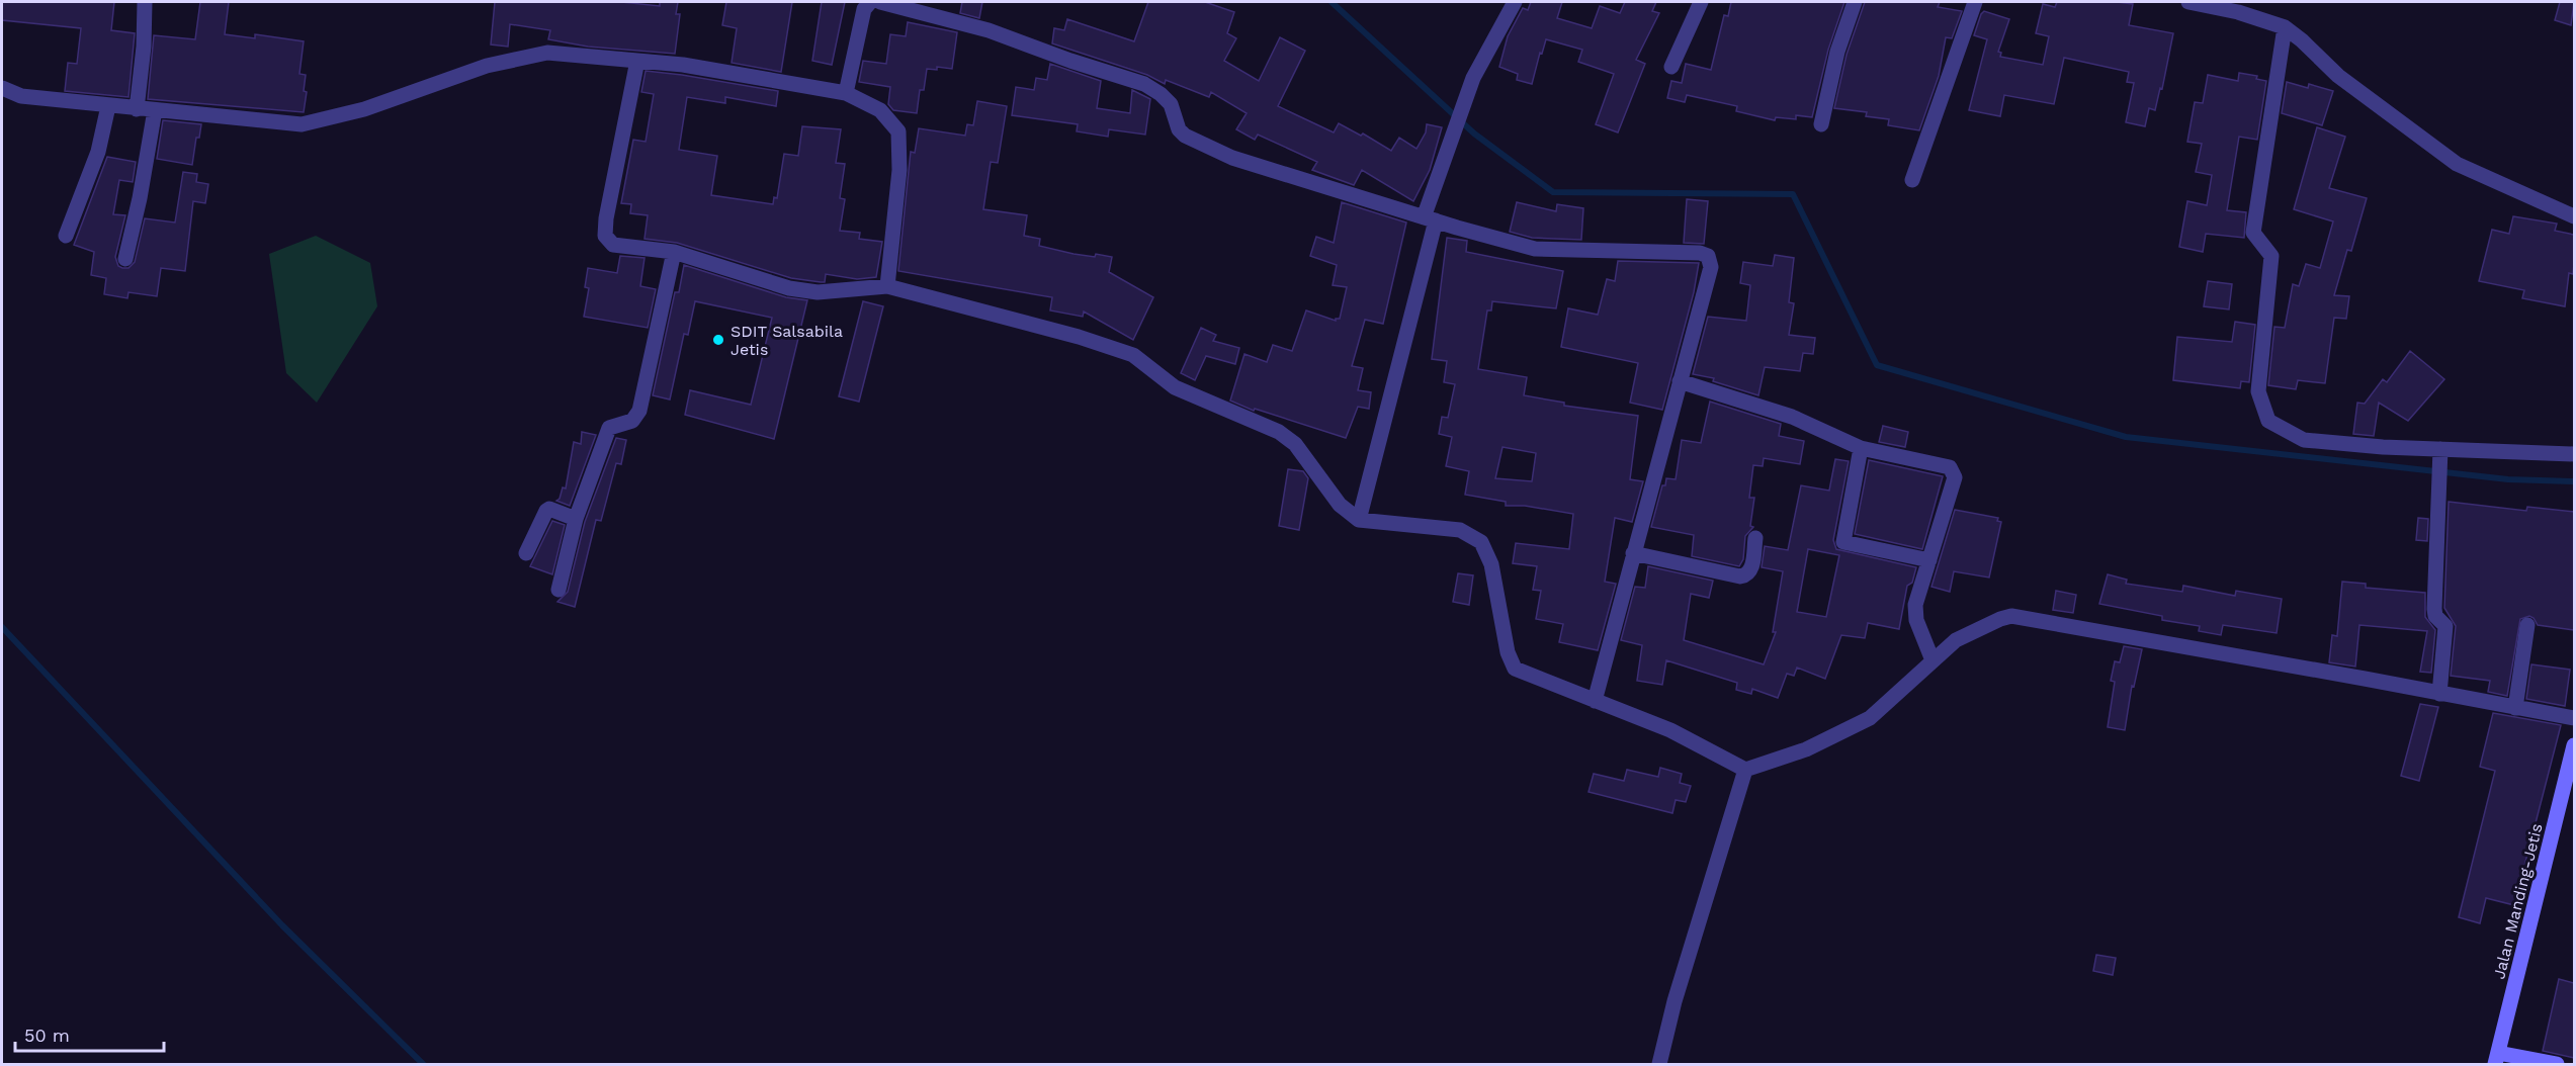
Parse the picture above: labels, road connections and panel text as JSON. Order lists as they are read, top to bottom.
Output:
{
  "streets": {
    "main road": ["Jalan Manding-Jetis"]
  },
  "places": ["SDIT Salsabila Jetis"],
  "scale_bar": "50 m"
}
